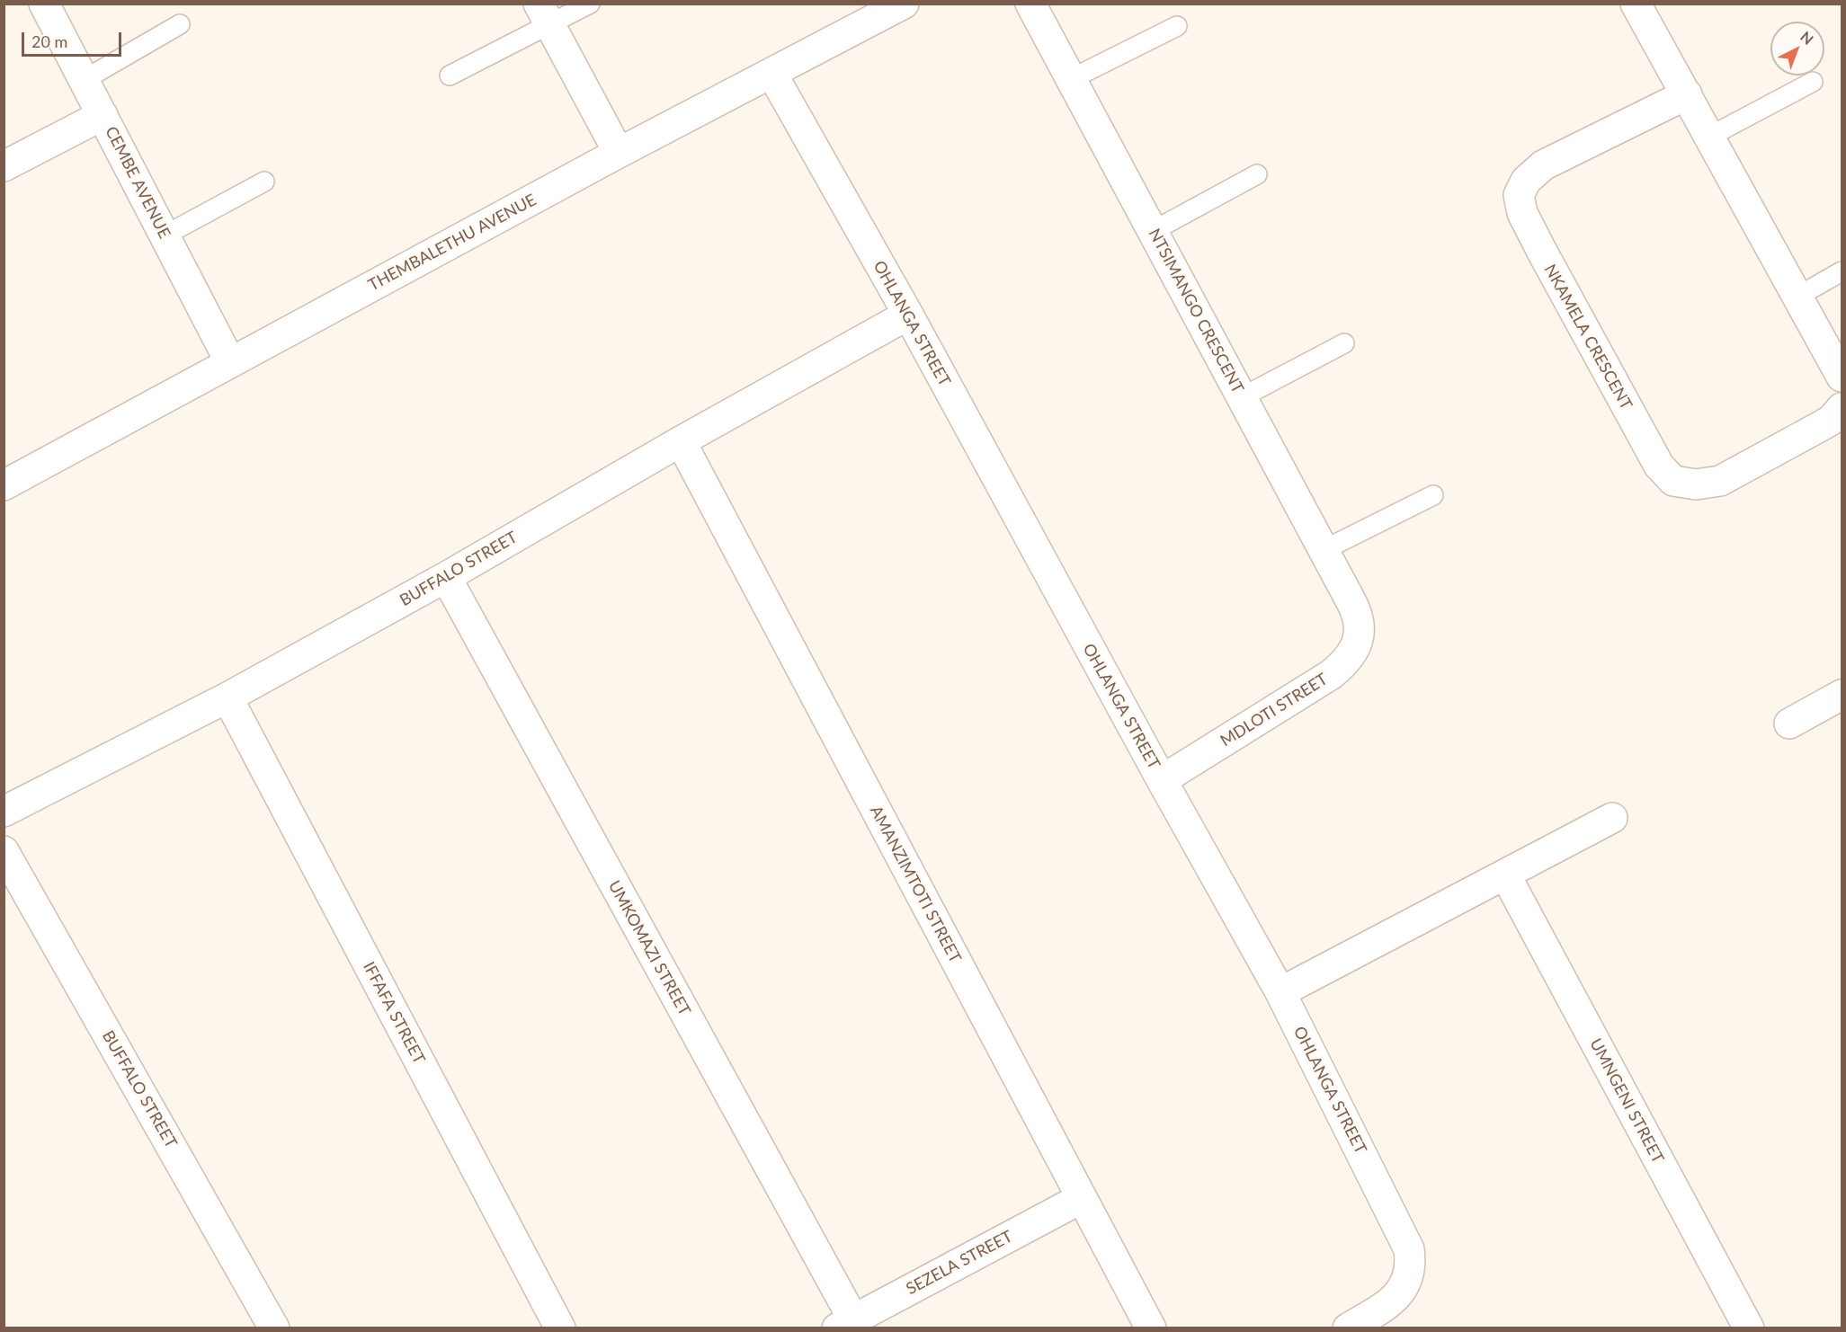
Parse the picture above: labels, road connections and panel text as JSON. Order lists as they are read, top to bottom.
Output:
{
  "streets": {
    "street": [
      "CEMBE AVENUE",
      "THEMBALETHU AVENUE",
      "NTSIMANGO CRESCENT",
      "OHLANGA STREET",
      "NKAMELA CRESCENT",
      "BUFFALO STREET",
      "MDLOTI STREET",
      "AMANZIMTOTI STREET",
      "UMKOMAZI STREET",
      "IFFAFA STREET",
      "UMNGENI STREET",
      "SEZELA STREET"
    ]
  },
  "crossings": [
    ["CEMBE AVENUE", "THEMBALETHU AVENUE"],
    ["THEMBALETHU AVENUE", "OHLANGA STREET"],
    ["NTSIMANGO CRESCENT", "MDLOTI STREET"],
    ["OHLANGA STREET", "BUFFALO STREET"],
    ["OHLANGA STREET", "MDLOTI STREET"],
    ["BUFFALO STREET", "AMANZIMTOTI STREET"],
    ["BUFFALO STREET", "UMKOMAZI STREET"],
    ["BUFFALO STREET", "IFFAFA STREET"],
    ["AMANZIMTOTI STREET", "SEZELA STREET"],
    ["UMKOMAZI STREET", "SEZELA STREET"]
  ],
  "scale_bar": "20 m",
  "north": "top right"
}
